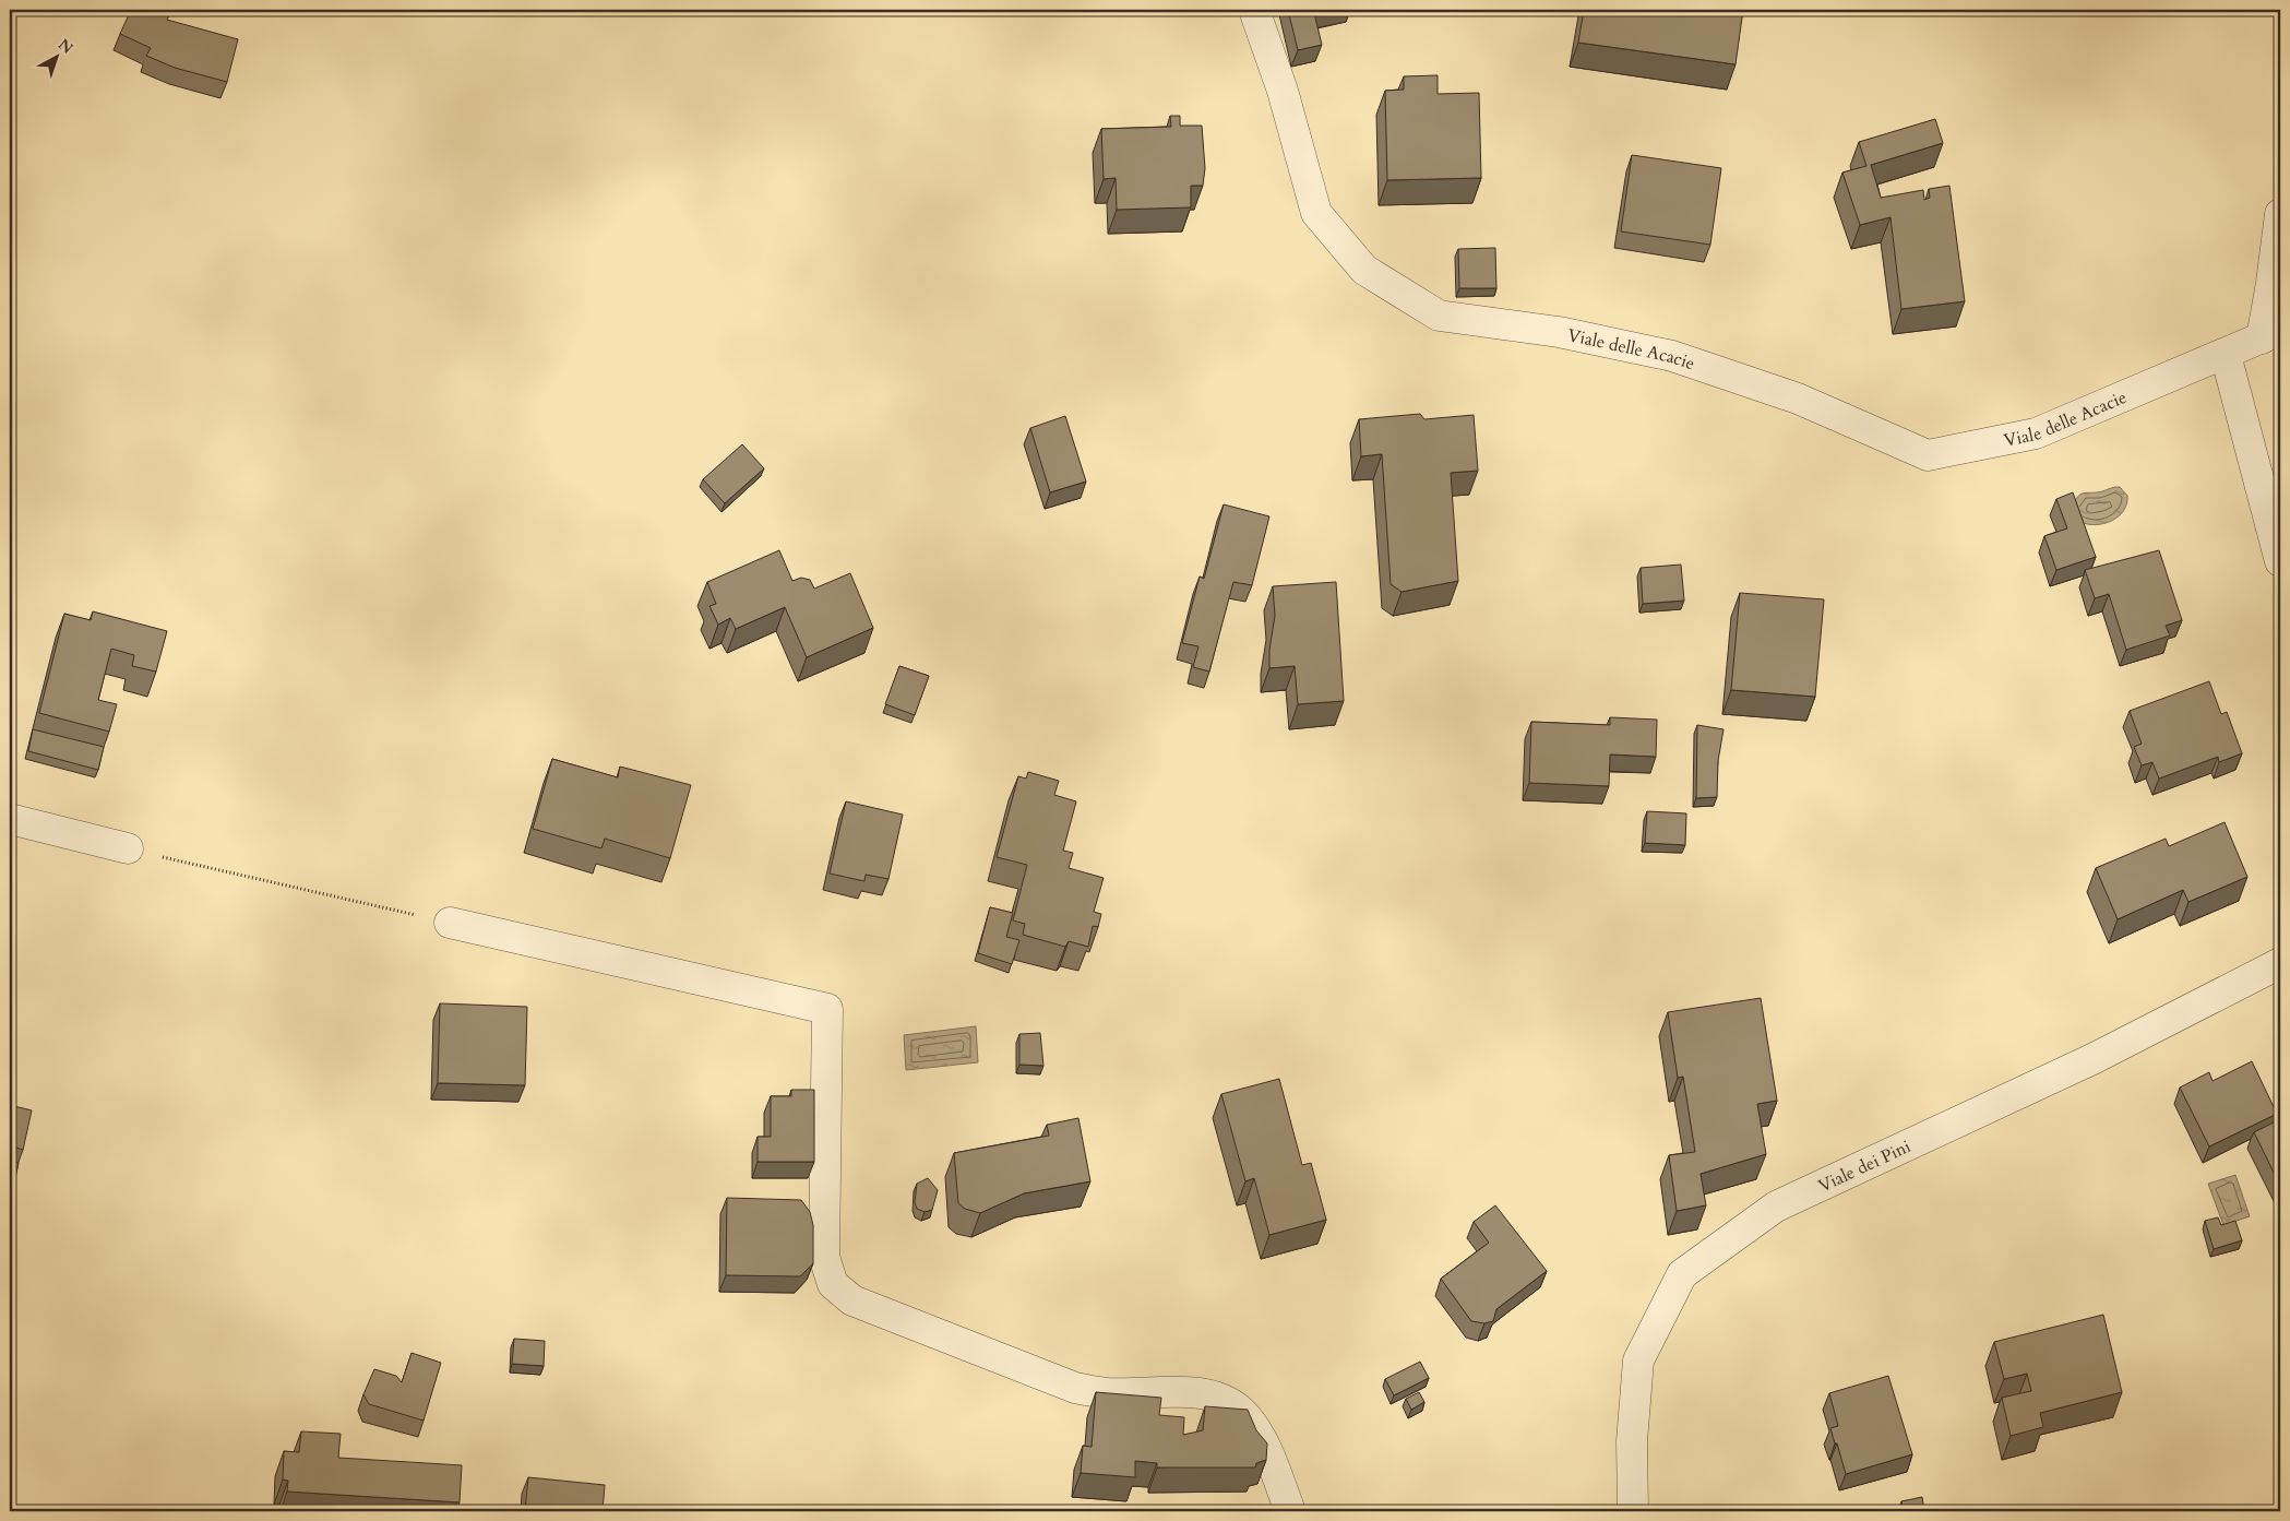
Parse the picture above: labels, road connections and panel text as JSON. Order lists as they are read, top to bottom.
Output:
{
  "streets": {
    "street": ["Viale delle Acacie", "Viale dei Pini"]
  },
  "north": "top right"
}
